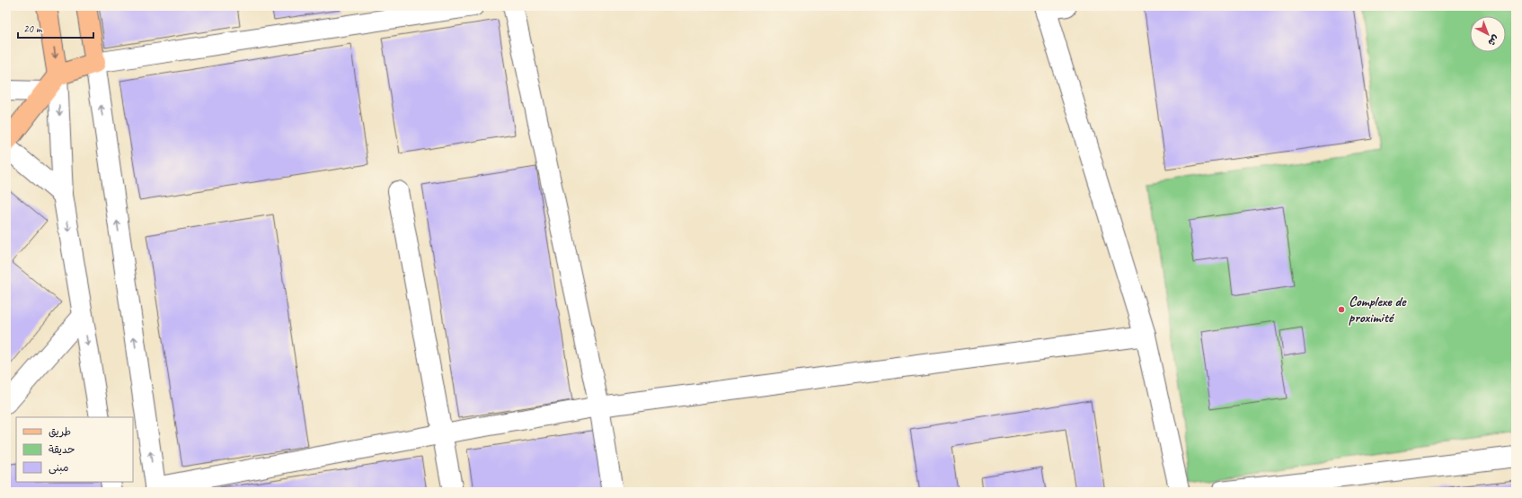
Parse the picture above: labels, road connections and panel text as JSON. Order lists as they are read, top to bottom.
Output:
{
  "places": ["Complexe de proximité"],
  "legend": ["طريق", "حديقة", "مبنى"],
  "scale_bar": "20 m",
  "north": "bottom right"
}
